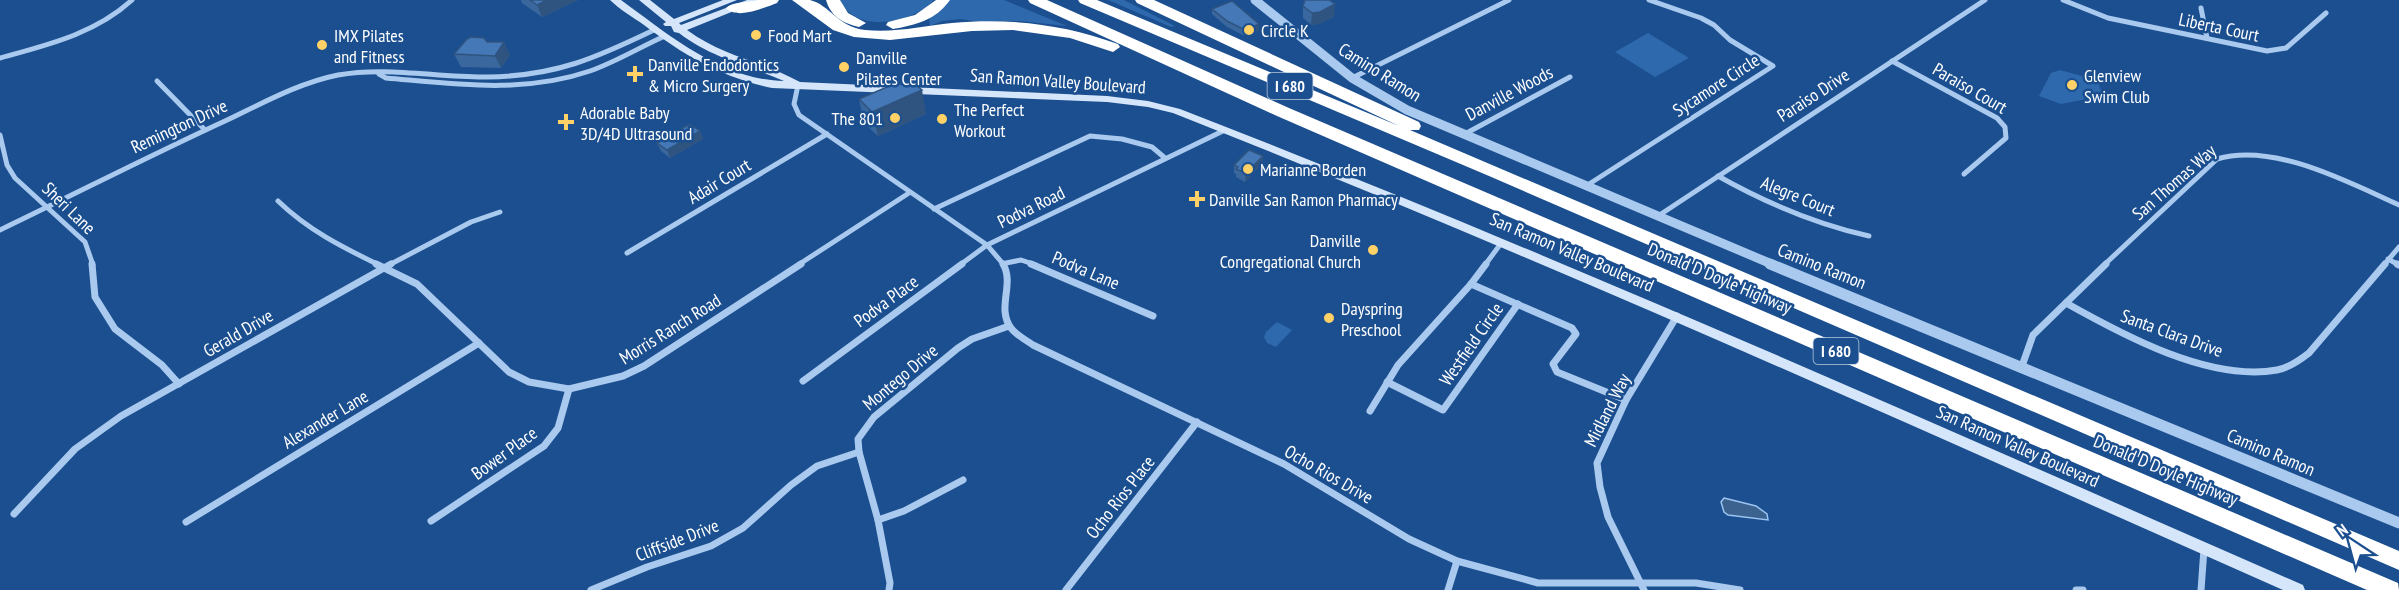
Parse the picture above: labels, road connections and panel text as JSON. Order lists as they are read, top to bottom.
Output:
{
  "streets": {
    "highway": ["I 680", "Donald D Doyle Highway"],
    "main road": ["San Ramon Valley Boulevard"],
    "street": [
      "Liberta Court",
      "Camino Ramon",
      "Sycamore Circle",
      "Paraiso Court",
      "Danville Woods",
      "Paraiso Drive",
      "Remington Drive",
      "Adair Court",
      "San Thomas Way",
      "Alegre Court",
      "Podva Road",
      "Sheri Lane",
      "Podva Lane",
      "Podva Place",
      "Morris Ranch Road",
      "Gerald Drive",
      "Santa Clara Drive",
      "Westfield Circle",
      "Montego Drive",
      "Midland Way",
      "Alexander Lane",
      "Bower Place",
      "Ocho Rios Drive",
      "Ocho Rios Place",
      "Cliffside Drive"
    ]
  },
  "crossings": [
    ["Camino Ramon", "Sycamore Circle"],
    ["Camino Ramon", "Danville Woods"],
    ["Camino Ramon", "Paraiso Drive"],
    ["Camino Ramon", "San Thomas Way"],
    ["San Ramon Valley Boulevard", "Podva Road"],
    ["San Ramon Valley Boulevard", "Westfield Circle"],
    ["San Ramon Valley Boulevard", "Midland Way"],
    ["Paraiso Court", "Paraiso Drive"],
    ["Paraiso Drive", "Alegre Court"],
    ["Remington Drive", "Sheri Lane"],
    ["Adair Court", "Podva Road"],
    ["San Thomas Way", "Santa Clara Drive"],
    ["Podva Road", "Podva Place"],
    ["Podva Road", "Morris Ranch Road"],
    ["Sheri Lane", "Gerald Drive"],
    ["Morris Ranch Road", "Gerald Drive"],
    ["Morris Ranch Road", "Alexander Lane"],
    ["Morris Ranch Road", "Bower Place"],
    ["Westfield Circle", "Midland Way"],
    ["Montego Drive", "Ocho Rios Drive"],
    ["Montego Drive", "Cliffside Drive"],
    ["Midland Way", "Ocho Rios Drive"],
    ["Ocho Rios Drive", "Ocho Rios Place"]
  ],
  "places": {
    "other": [
      "Circle K",
      "Food Mart",
      "IMX Pilates and Fitness",
      "Danville Pilates Center",
      "Glenview Swim Club",
      "The 801",
      "The Perfect Workout",
      "Marianne Borden",
      "Danville Congregational Church",
      "Dayspring Preschool"
    ],
    "health": ["Danville Endodontics & Micro Surgery", "Adorable Baby 3D/4D Ultrasound", "Danville San Ramon Pharmacy"]
  },
  "north": "top left"
}
